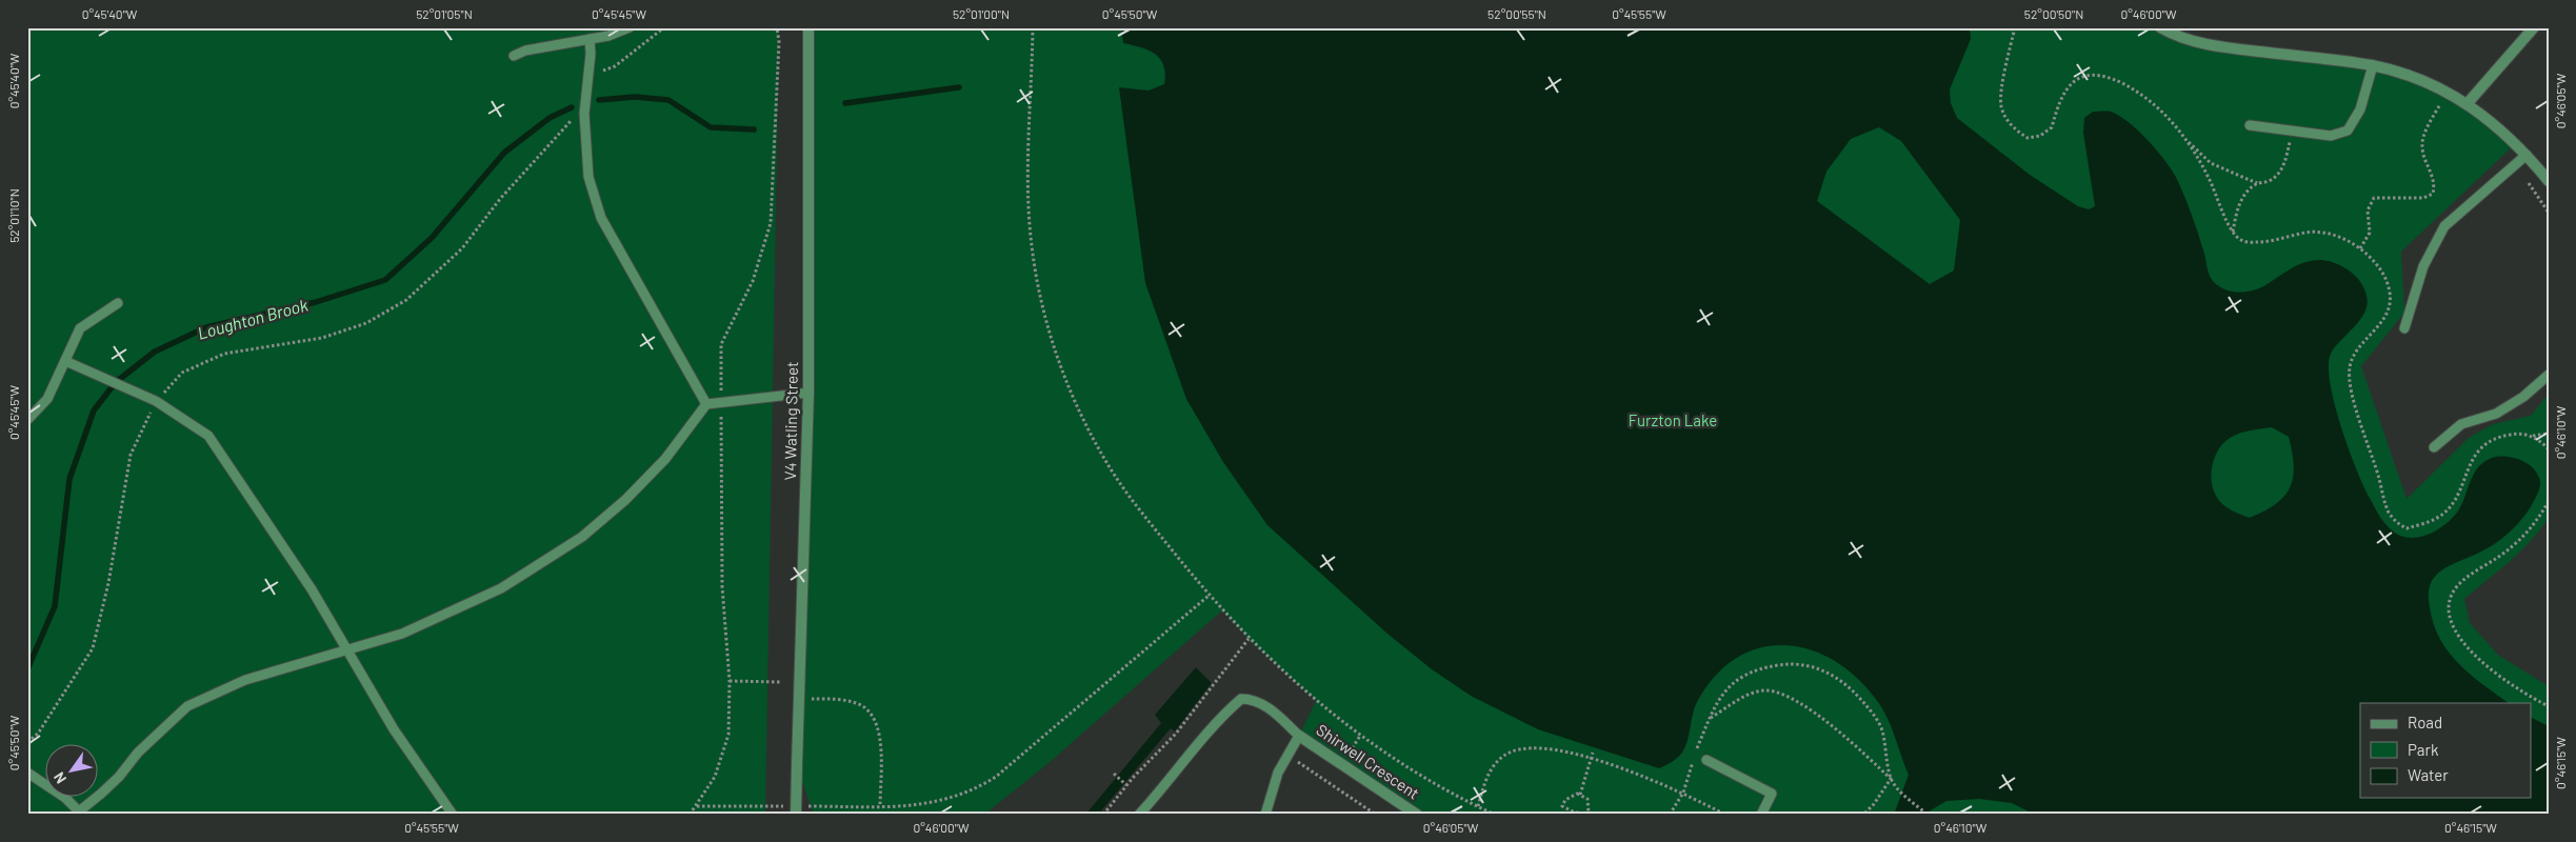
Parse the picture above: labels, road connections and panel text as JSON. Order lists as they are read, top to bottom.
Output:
{
  "streets": {
    "street": ["V4 Watling Street", "Shirwell Crescent"]
  },
  "water": ["Loughton Brook"],
  "parks": ["Furzton Lake"],
  "legend": ["Road", "Park", "Water"],
  "north": "bottom left",
  "coordinates": [
    "0°45'40\"W",
    "52°01'05\"N",
    "0°45'45\"W",
    "52°01'00\"N",
    "0°45'50\"W",
    "52°00'55\"N",
    "0°45'55\"W",
    "52°00'50\"N",
    "0°46'00\"W",
    "0°46'05\"W",
    "52°01'10\"N",
    "0°46'10\"W",
    "0°46'15\"W"
  ]
}
